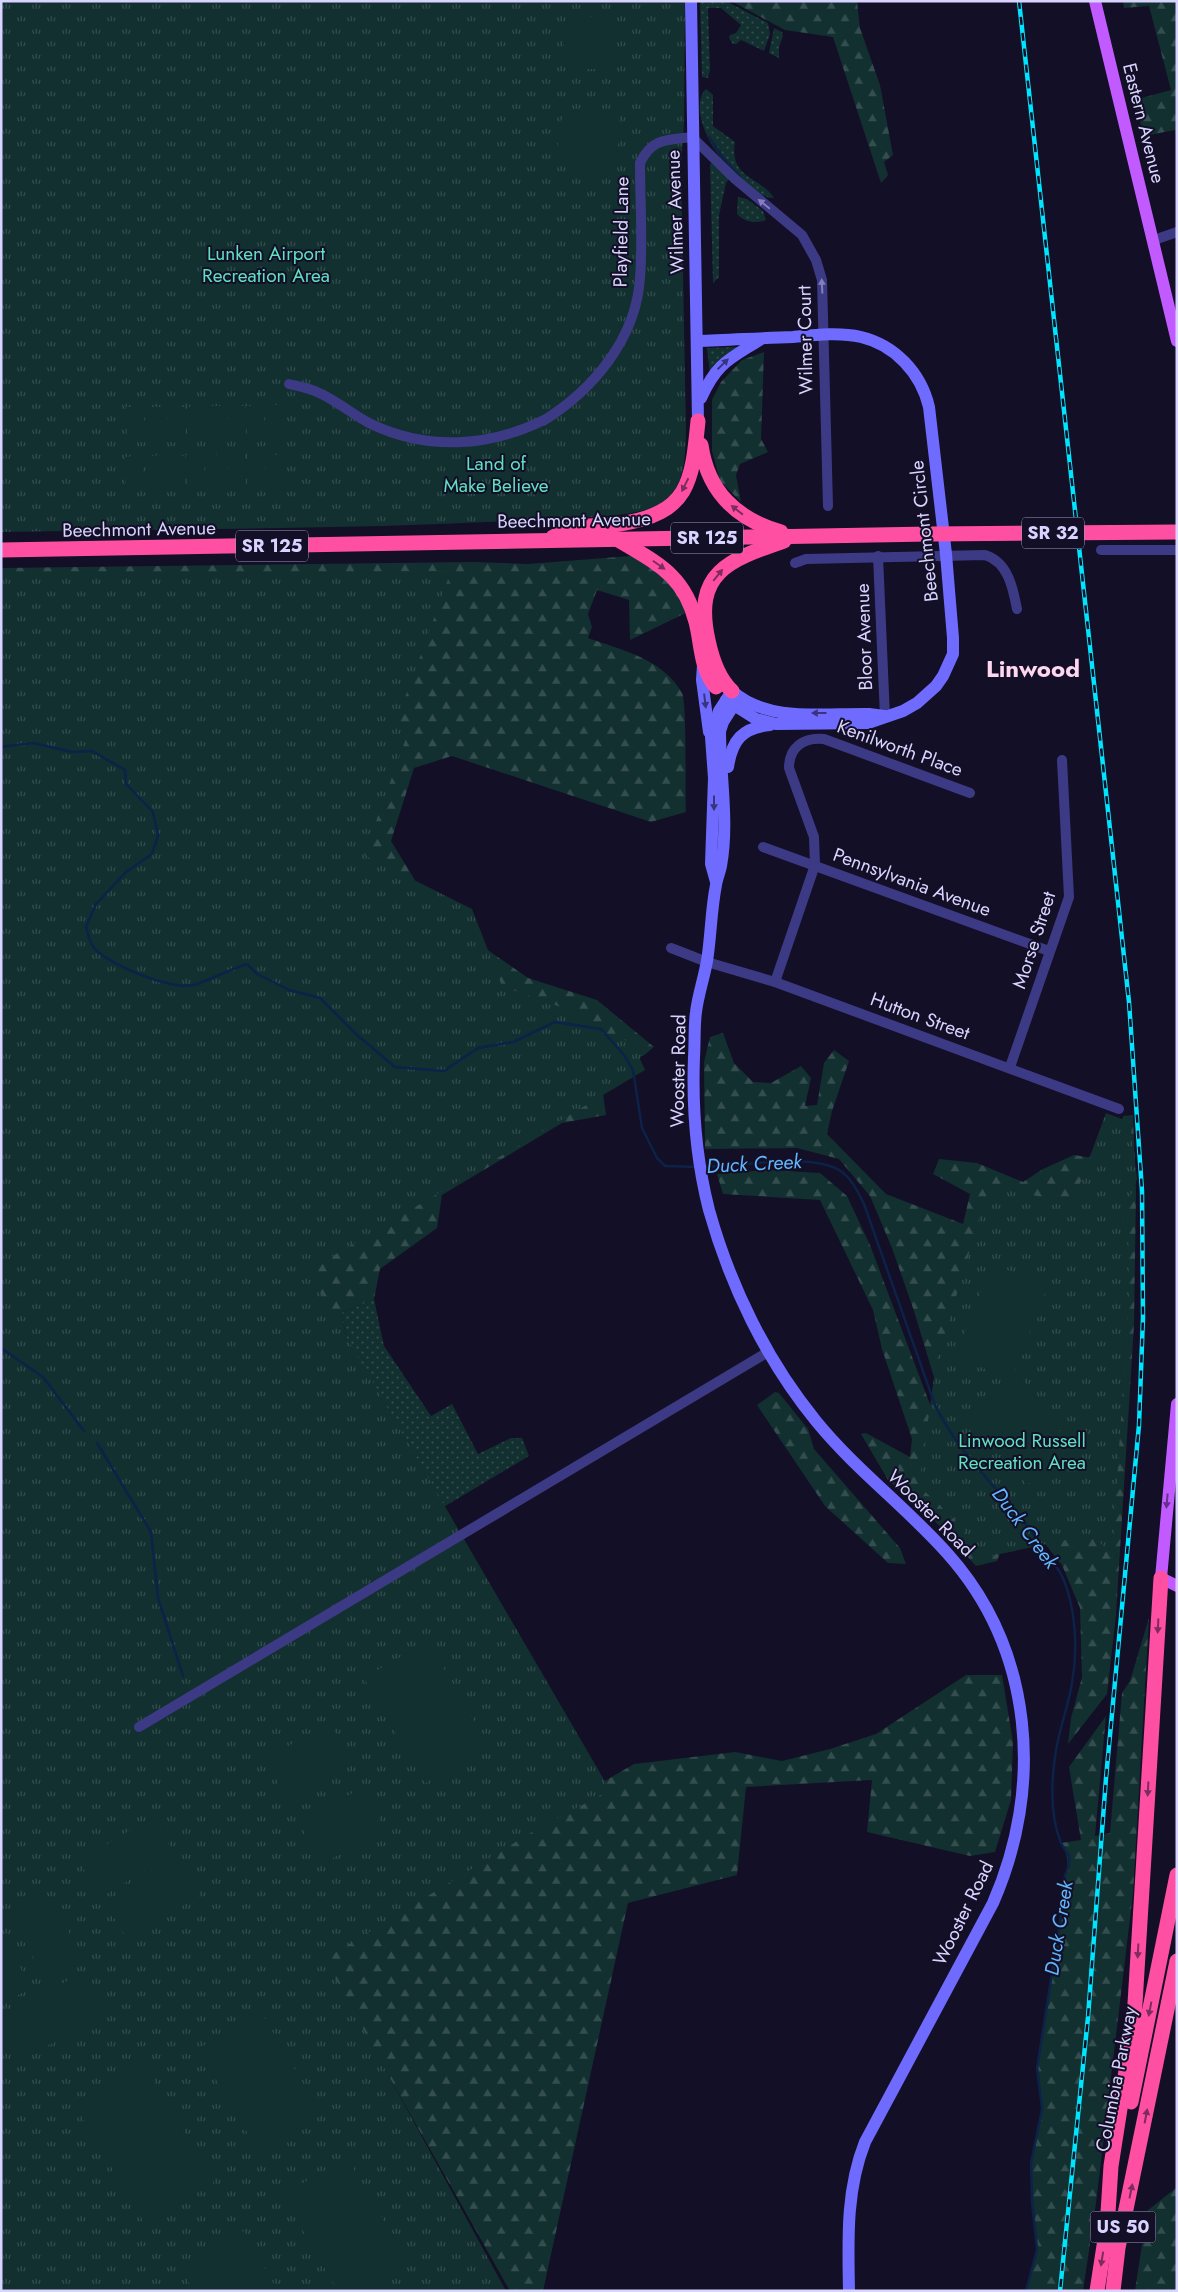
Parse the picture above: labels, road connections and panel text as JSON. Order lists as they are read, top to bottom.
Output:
{
  "streets": {
    "highway": [
      "Beechmont Avenue",
      "SR 32",
      "SR 125",
      "Columbia Parkway",
      "US 50"
    ],
    "main road": ["Eastern Avenue"],
    "street": [
      "Wilmer Avenue",
      "Playfield Lane",
      "Wilmer Court",
      "Beechmont Circle",
      "Bloor Avenue",
      "Kenilworth Place",
      "Pennsylvania Avenue",
      "Morse Street",
      "Hutton Street",
      "Wooster Road"
    ]
  },
  "crossings": [
    ["Wilmer Avenue", "Playfield Lane"],
    ["Wilmer Avenue", "Wilmer Court"],
    ["Wilmer Avenue", "Beechmont Circle"],
    ["Playfield Lane", "Wilmer Court"],
    ["Wilmer Court", "Beechmont Circle"],
    ["Beechmont Circle", "Bloor Avenue"],
    ["Beechmont Circle", "Wooster Road"],
    ["Kenilworth Place", "Pennsylvania Avenue"],
    ["Pennsylvania Avenue", "Morse Street"],
    ["Morse Street", "Hutton Street"],
    ["Hutton Street", "Wooster Road"]
  ],
  "one_way": ["Wilmer Court"],
  "districts": ["Linwood"],
  "water": ["Duck Creek"],
  "parks": ["Lunken Airport Recreation Area", "Land of Make Believe", "Linwood Russell Recreation Area"]
}
